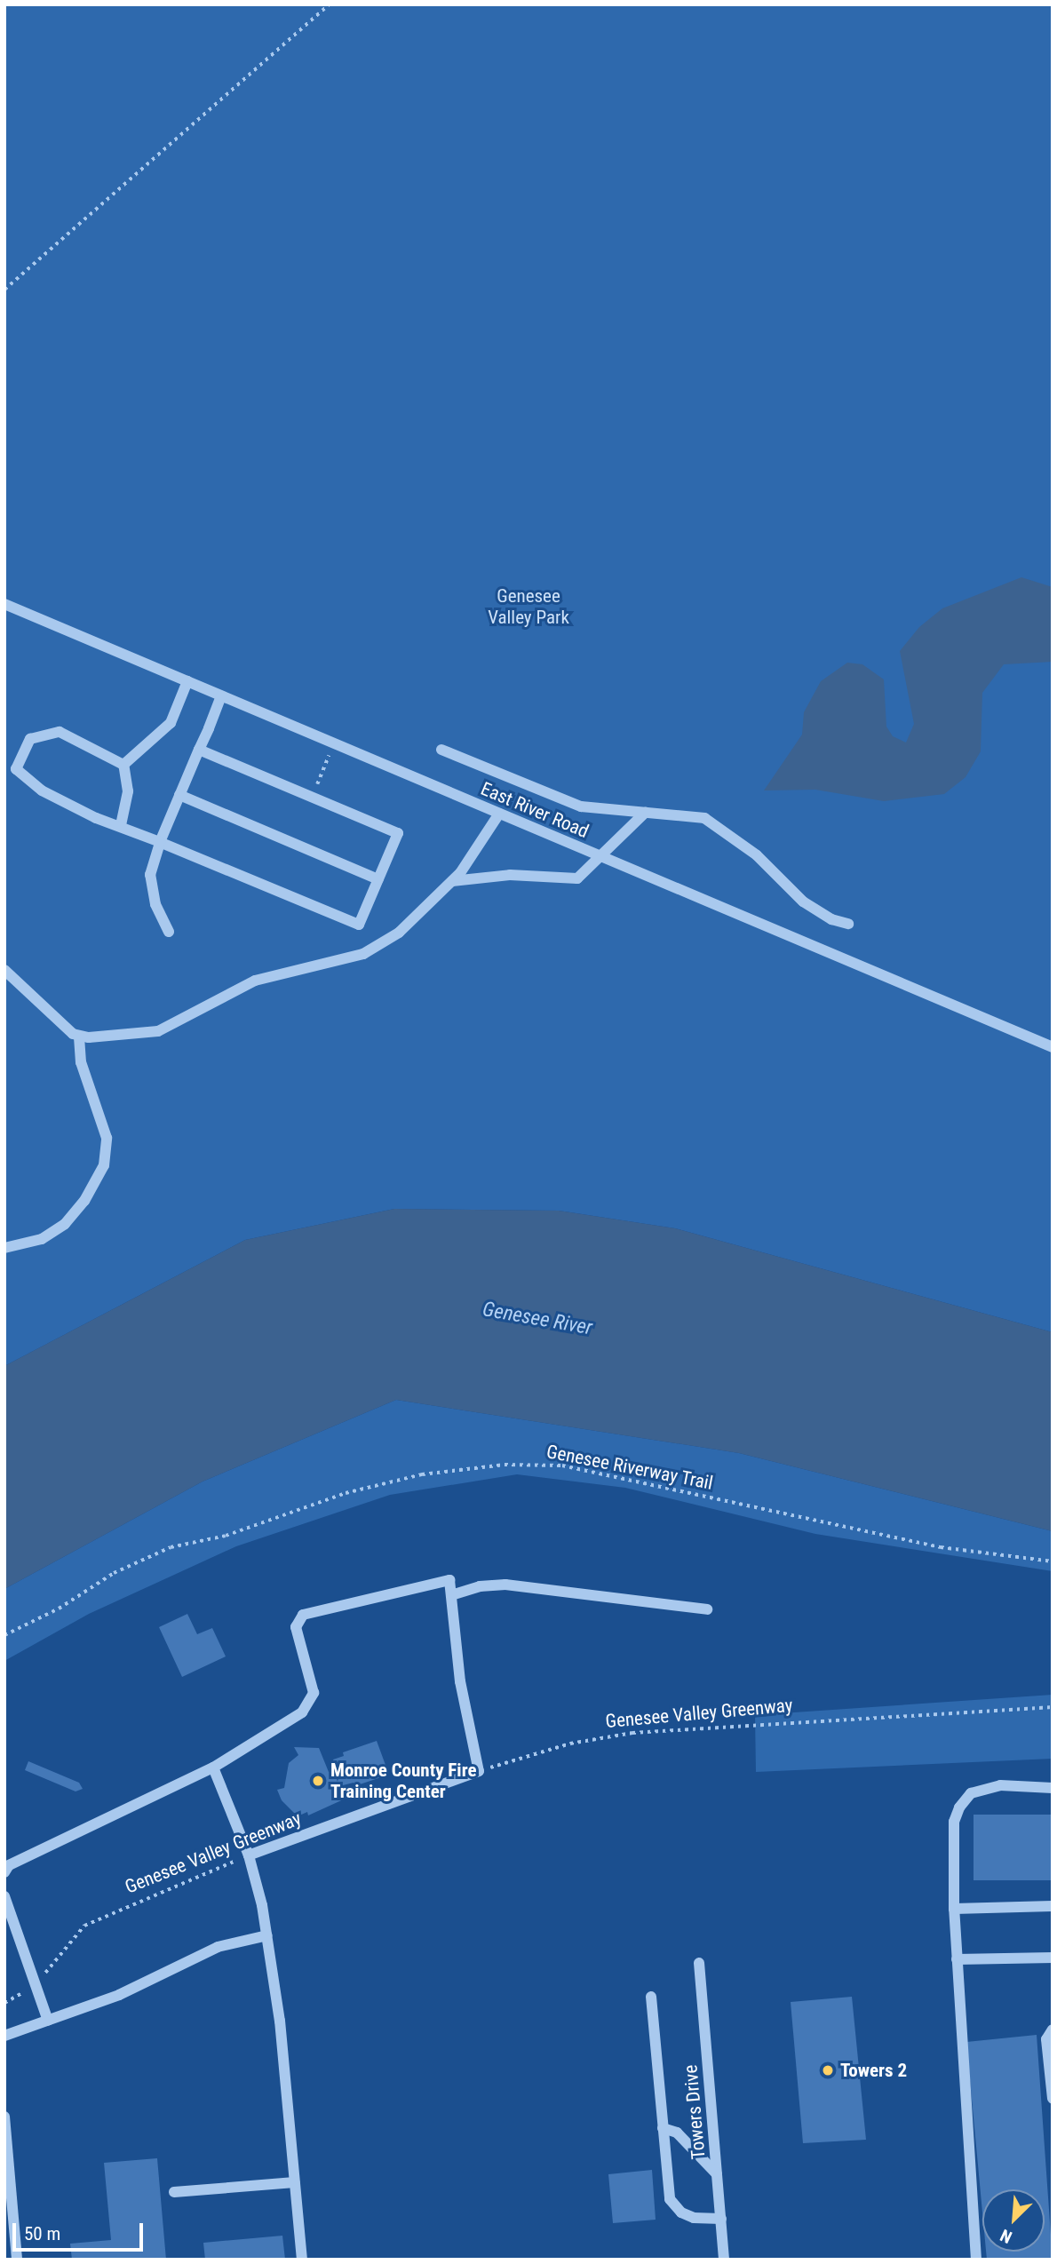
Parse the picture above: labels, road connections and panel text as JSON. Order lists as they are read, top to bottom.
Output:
{
  "streets": {
    "street": ["East River Road", "Genesee Valley Greenway", "Towers Drive"],
    "path": ["Genesee Riverway Trail"]
  },
  "water": ["Genesee River"],
  "parks": ["Genesee Valley Park"],
  "places": ["Monroe County Fire Training Center", "Towers 2"],
  "scale_bar": "50 m",
  "north": "bottom left"
}
